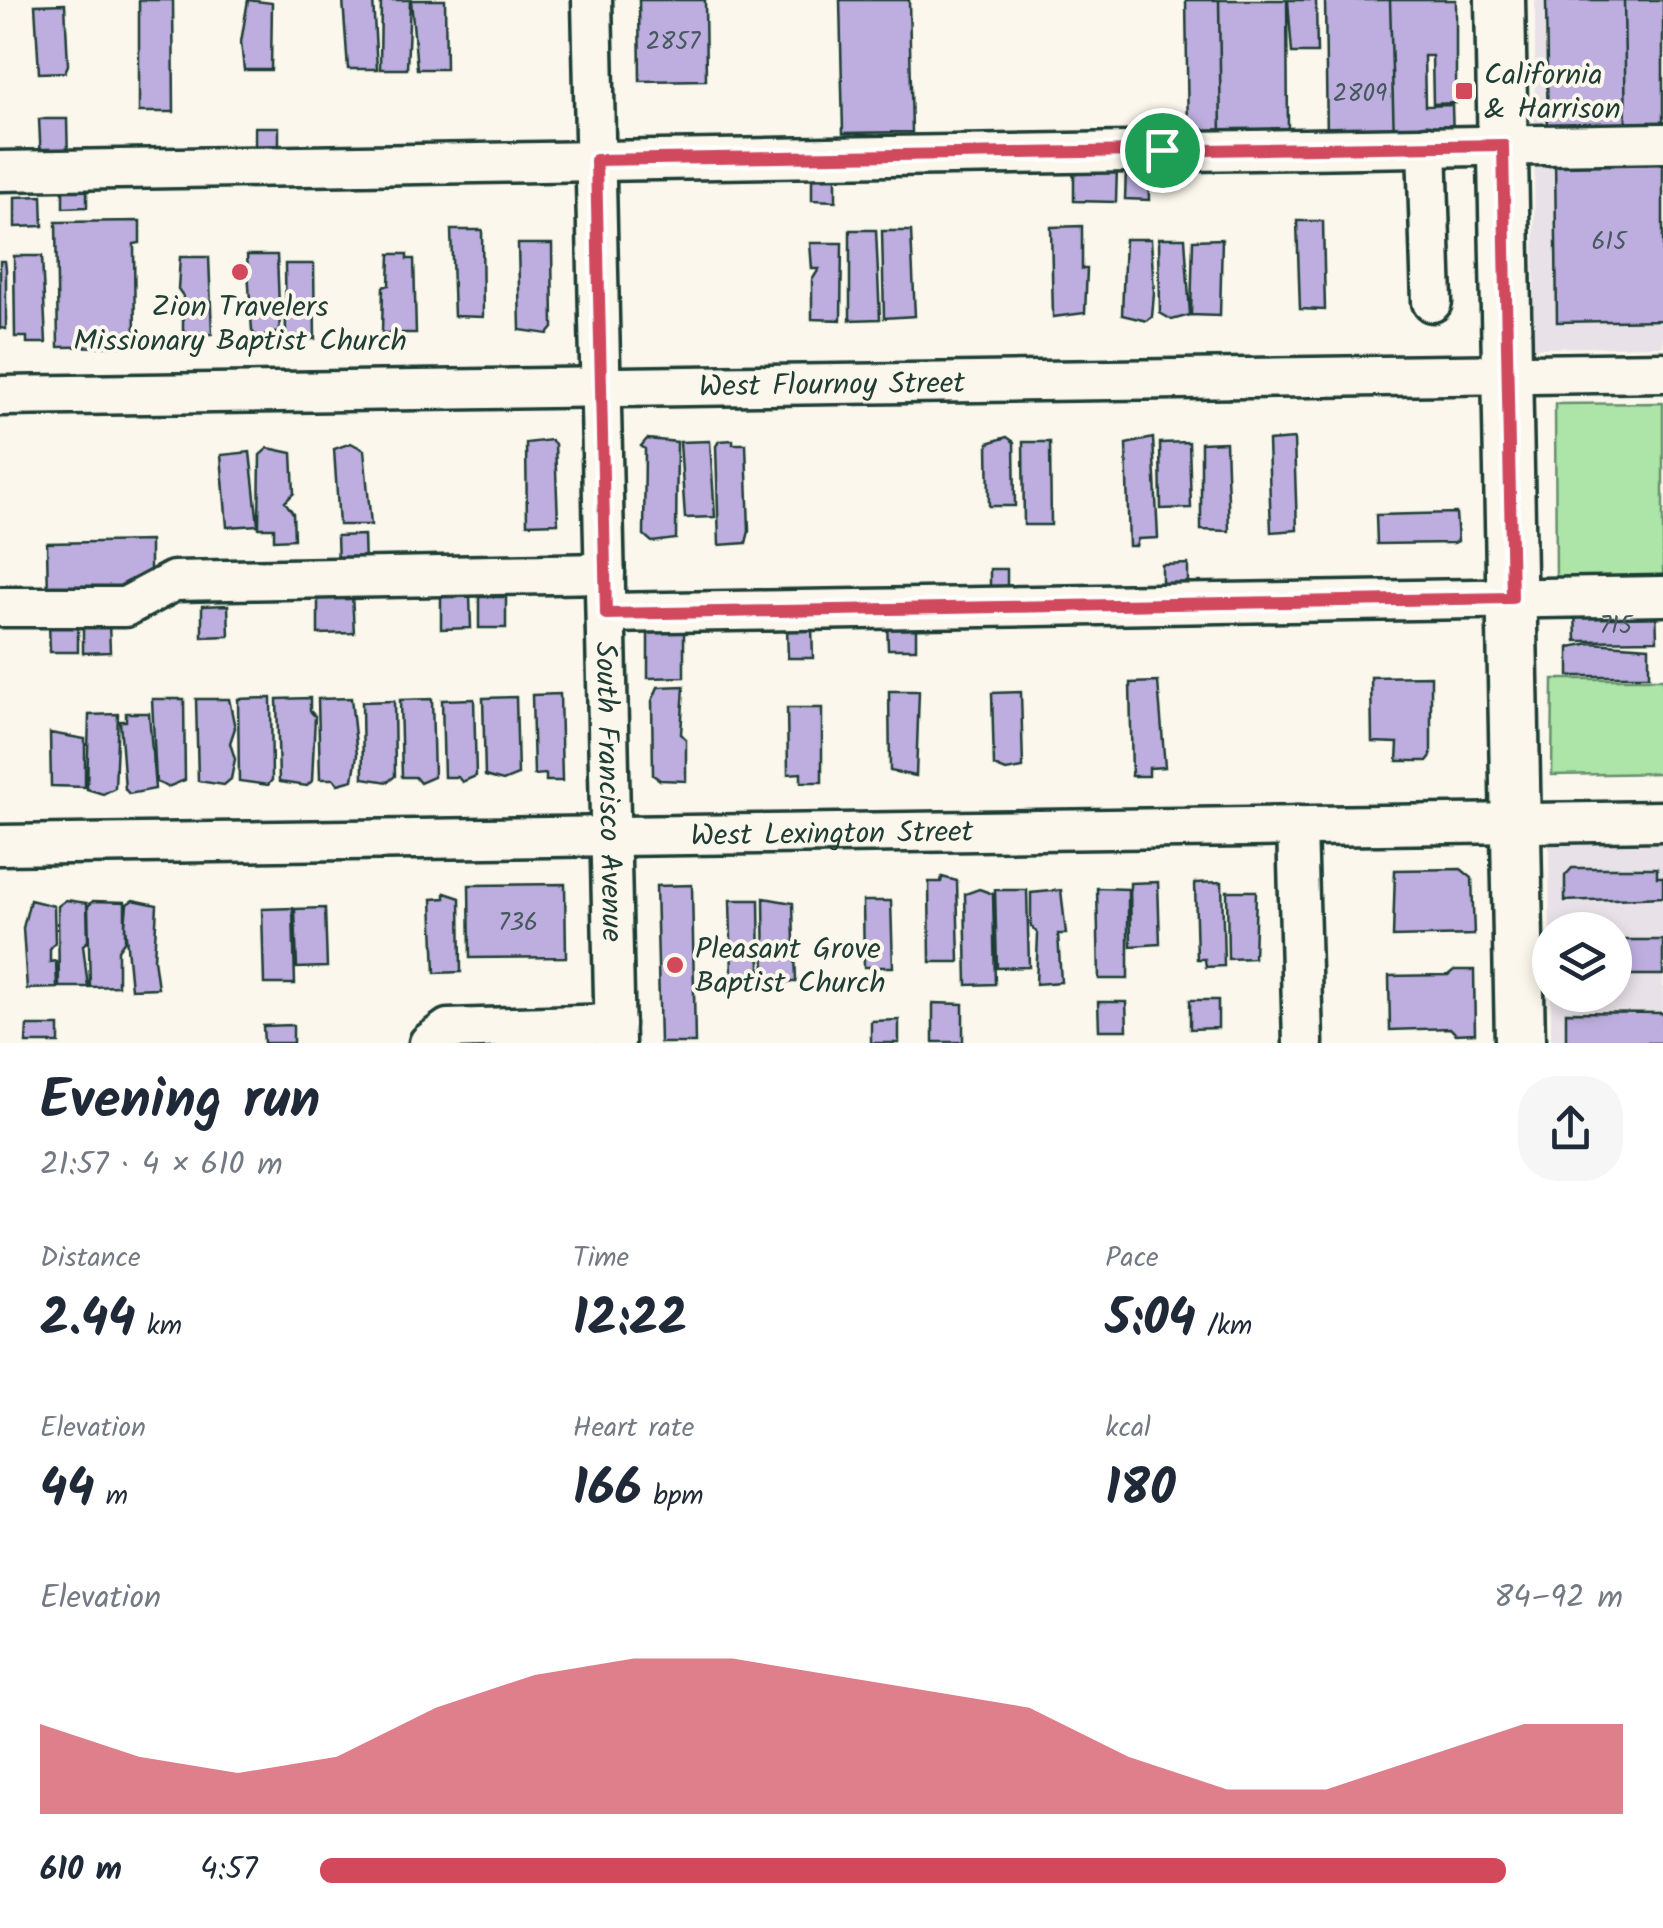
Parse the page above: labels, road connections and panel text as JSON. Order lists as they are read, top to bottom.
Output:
{
  "streets": {
    "street": ["West Flournoy Street", "South Francisco Avenue", "West Lexington Street"]
  },
  "crossings": [
    ["West Flournoy Street", "South Francisco Avenue"],
    ["South Francisco Avenue", "West Lexington Street"]
  ],
  "places": {
    "transit": ["California & Harrison"],
    "other": ["Zion Travelers Missionary Baptist Church", "Pleasant Grove Baptist Church"]
  },
  "house_numbers": [
    "2857",
    "2809",
    "615",
    "715",
    "736"
  ],
  "page": {
    "heading": ["Evening run", "21:57 · 4 × 610 m"],
    "stats": [
      ["Distance", "2.44 km"],
      ["Time", "12:22"],
      ["Pace", "5:04 /km"],
      ["Elevation", "44 m"],
      ["Heart rate", "166 bpm"],
      ["kcal", "180"]
    ],
    "chart": ["Elevation", "84–92 m"],
    "list": [
      {
        "name": "610 m",
        "note": "4:57"
      }
    ]
  }
}
